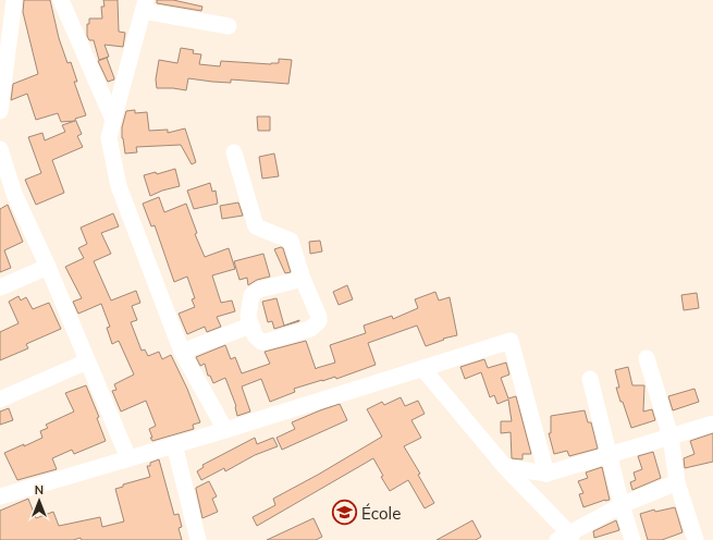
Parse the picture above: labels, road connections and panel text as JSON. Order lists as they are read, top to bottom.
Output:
{
  "places": {
    "school or university": ["École"]
  },
  "north": "top"
}
